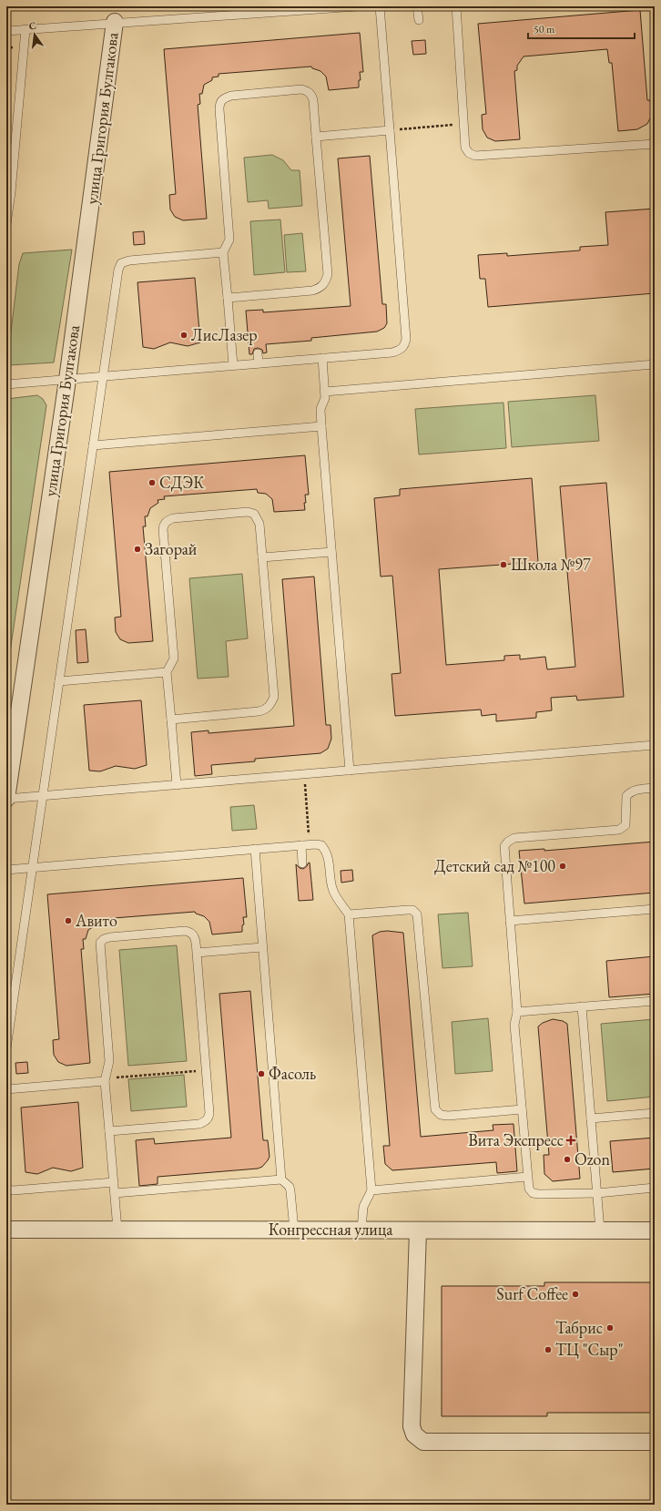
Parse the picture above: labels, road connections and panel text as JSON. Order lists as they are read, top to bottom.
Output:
{
  "streets": {
    "street": ["улица Григория Булгакова", "Конгрессная улица"]
  },
  "places": {
    "other": [
      "ЛисЛазер",
      "СДЭК",
      "Загорай",
      "Школа №97",
      "Детский сад №100",
      "Авито",
      "Фасоль",
      "Ozon",
      "Surf Coffee",
      "Табрис",
      "ТЦ \"Сыр\""
    ],
    "health": ["Вита Экспресс"]
  },
  "scale_bar": "50 m",
  "north": "top"
}
